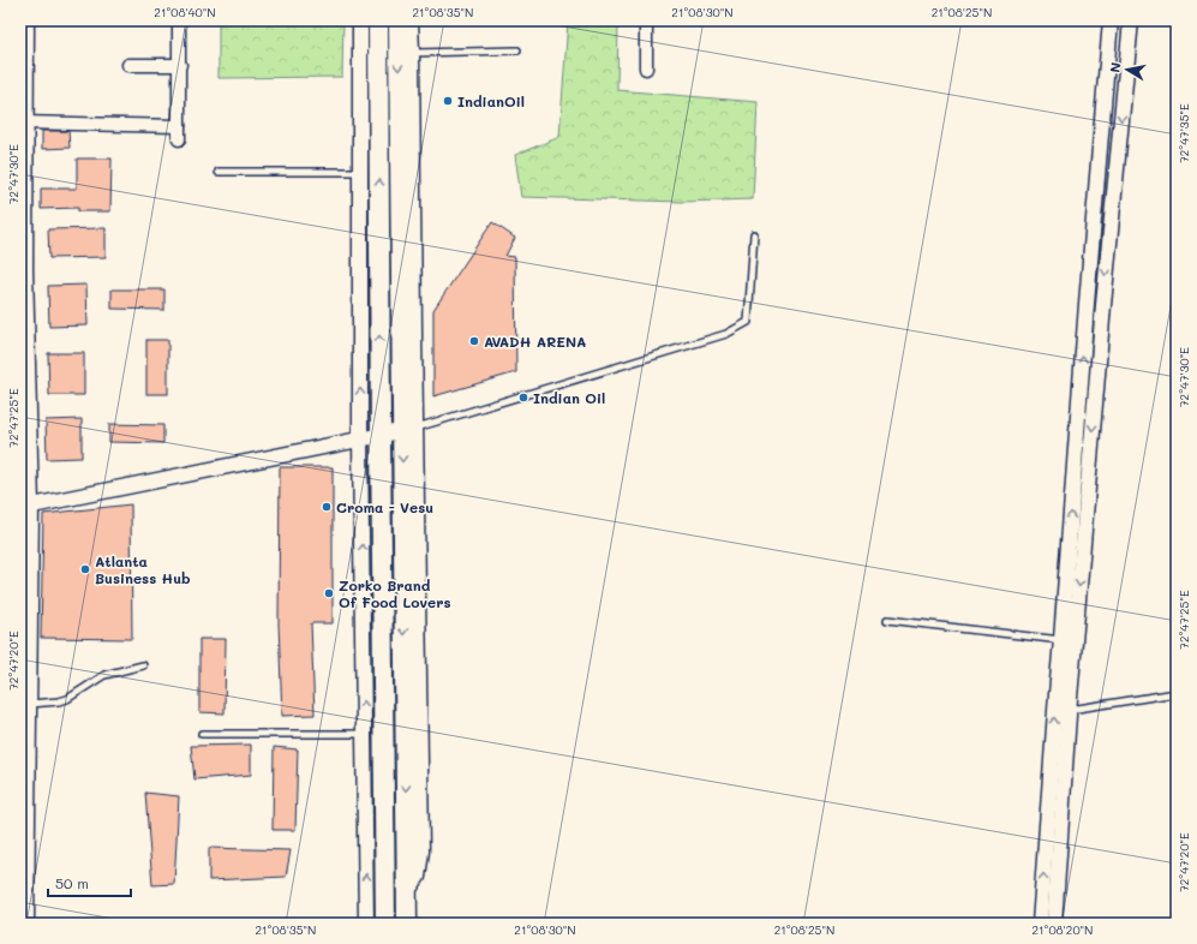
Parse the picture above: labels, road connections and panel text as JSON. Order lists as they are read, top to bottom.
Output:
{
  "places": [
    "IndianOil",
    "AVADH ARENA",
    "Indian Oil",
    "Croma - Vesu",
    "Atlanta Business Hub",
    "Zorko Brand Of Food Lovers"
  ],
  "scale_bar": "50 m",
  "north": "left",
  "coordinates": [
    "21°08'40\"N",
    "21°08'35\"N",
    "21°08'30\"N",
    "21°08'25\"N",
    "72°47'35\"E",
    "72°47'30\"E",
    "72°47'25\"E",
    "72°47'20\"E",
    "21°08'20\"N"
  ]
}
